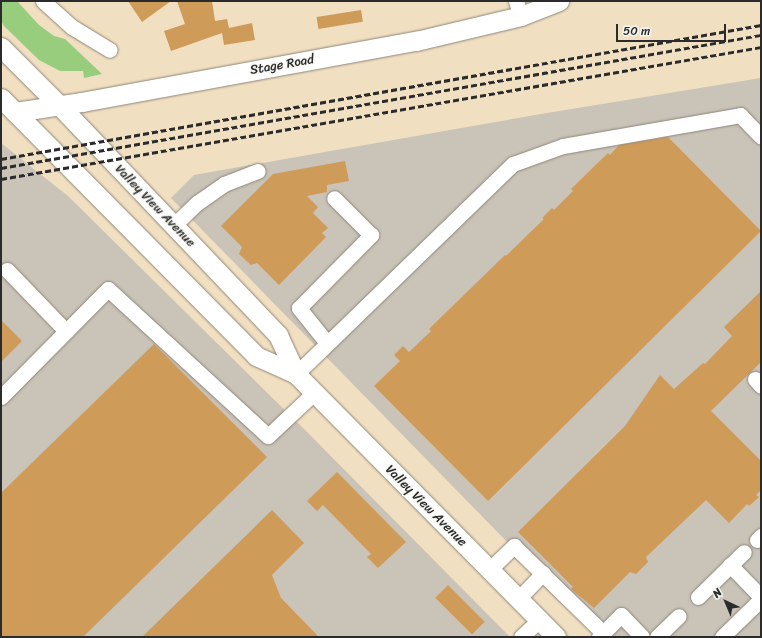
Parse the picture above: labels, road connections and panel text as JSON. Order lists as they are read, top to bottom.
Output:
{
  "streets": {
    "main road": ["Stage Road", "Valley View Avenue"]
  },
  "crossings": [
    ["Stage Road", "Valley View Avenue"]
  ],
  "scale_bar": "50 m",
  "north": "top left"
}
